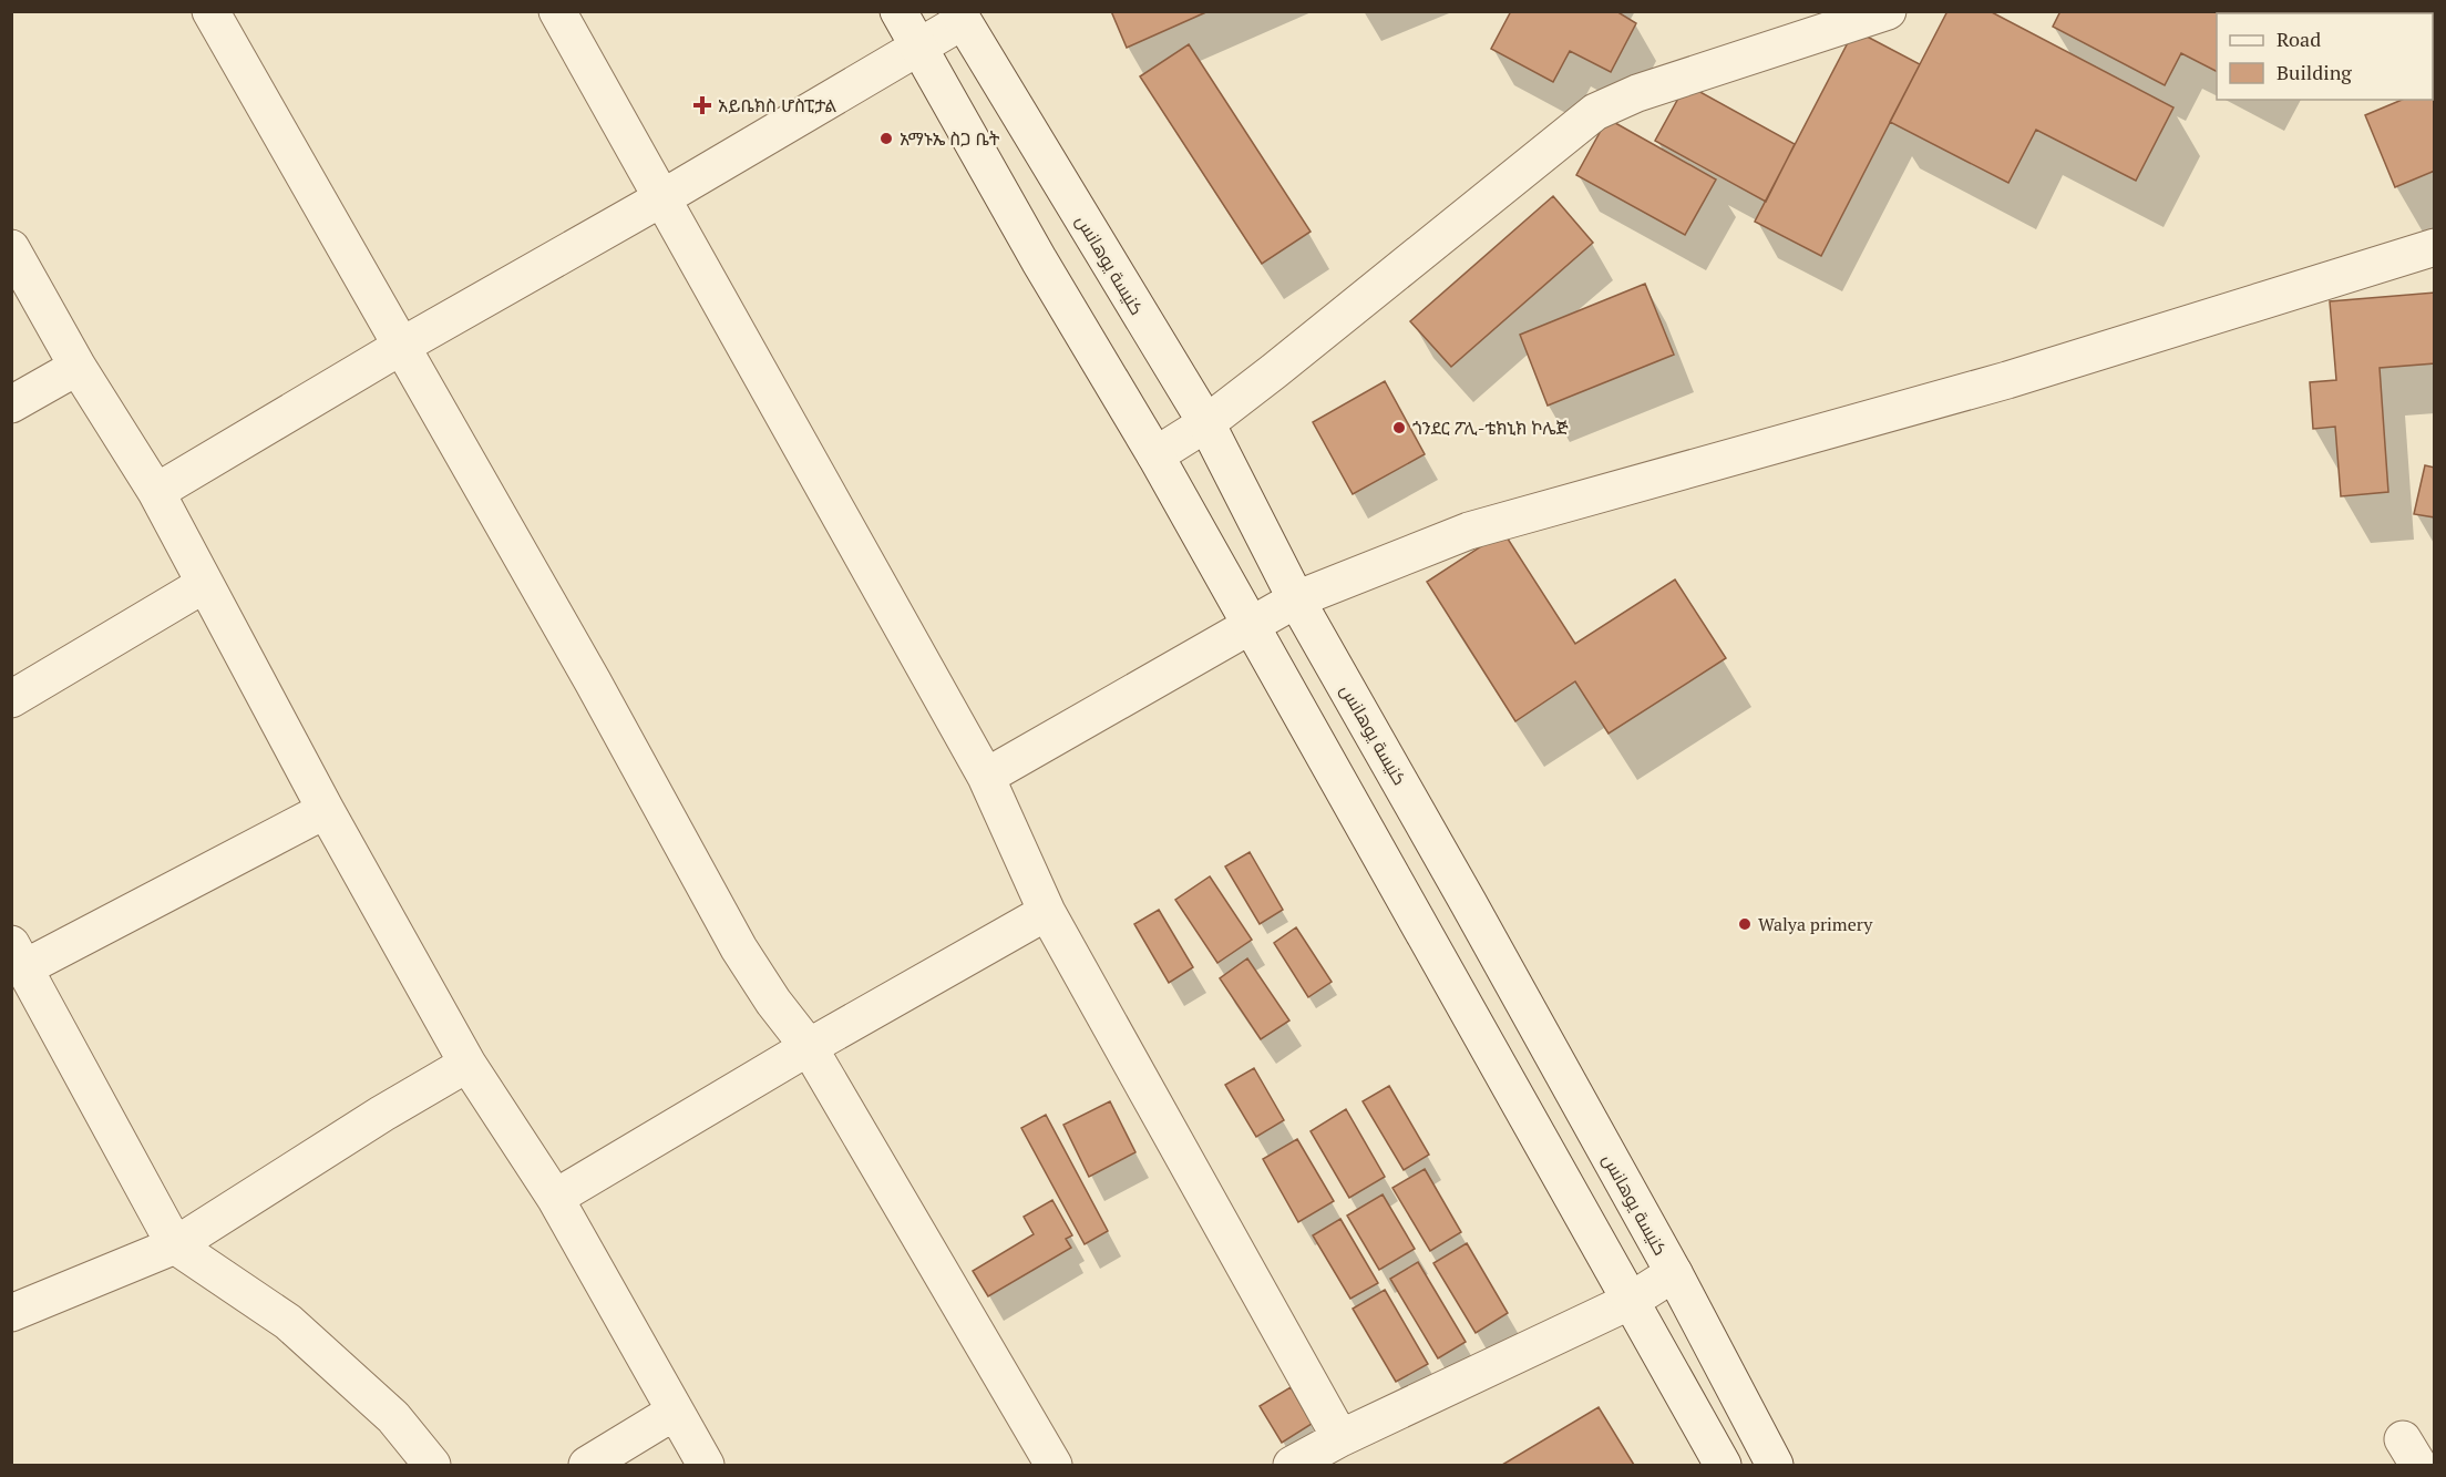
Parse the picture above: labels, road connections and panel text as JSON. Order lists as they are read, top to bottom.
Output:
{
  "streets": {
    "street": ["كنيسة يوهانس"]
  },
  "places": {
    "health": ["አይቤክስ ሆስፒታል"],
    "other": ["አማኑኤ ስጋ ቤት", "ጎንደር ፖሊ-ቴክኒክ ኮሌጅ", "Walya primery"]
  },
  "legend": ["Road", "Building"]
}
